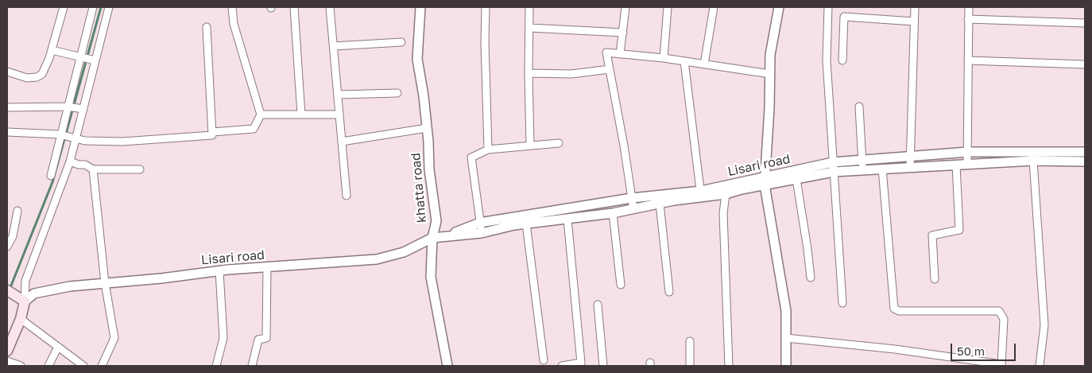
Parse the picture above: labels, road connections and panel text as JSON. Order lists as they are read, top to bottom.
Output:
{
  "streets": {
    "street": ["Lisari road", "khatta road"]
  },
  "crossings": [
    ["Lisari road", "khatta road"]
  ],
  "scale_bar": "50 m"
}
